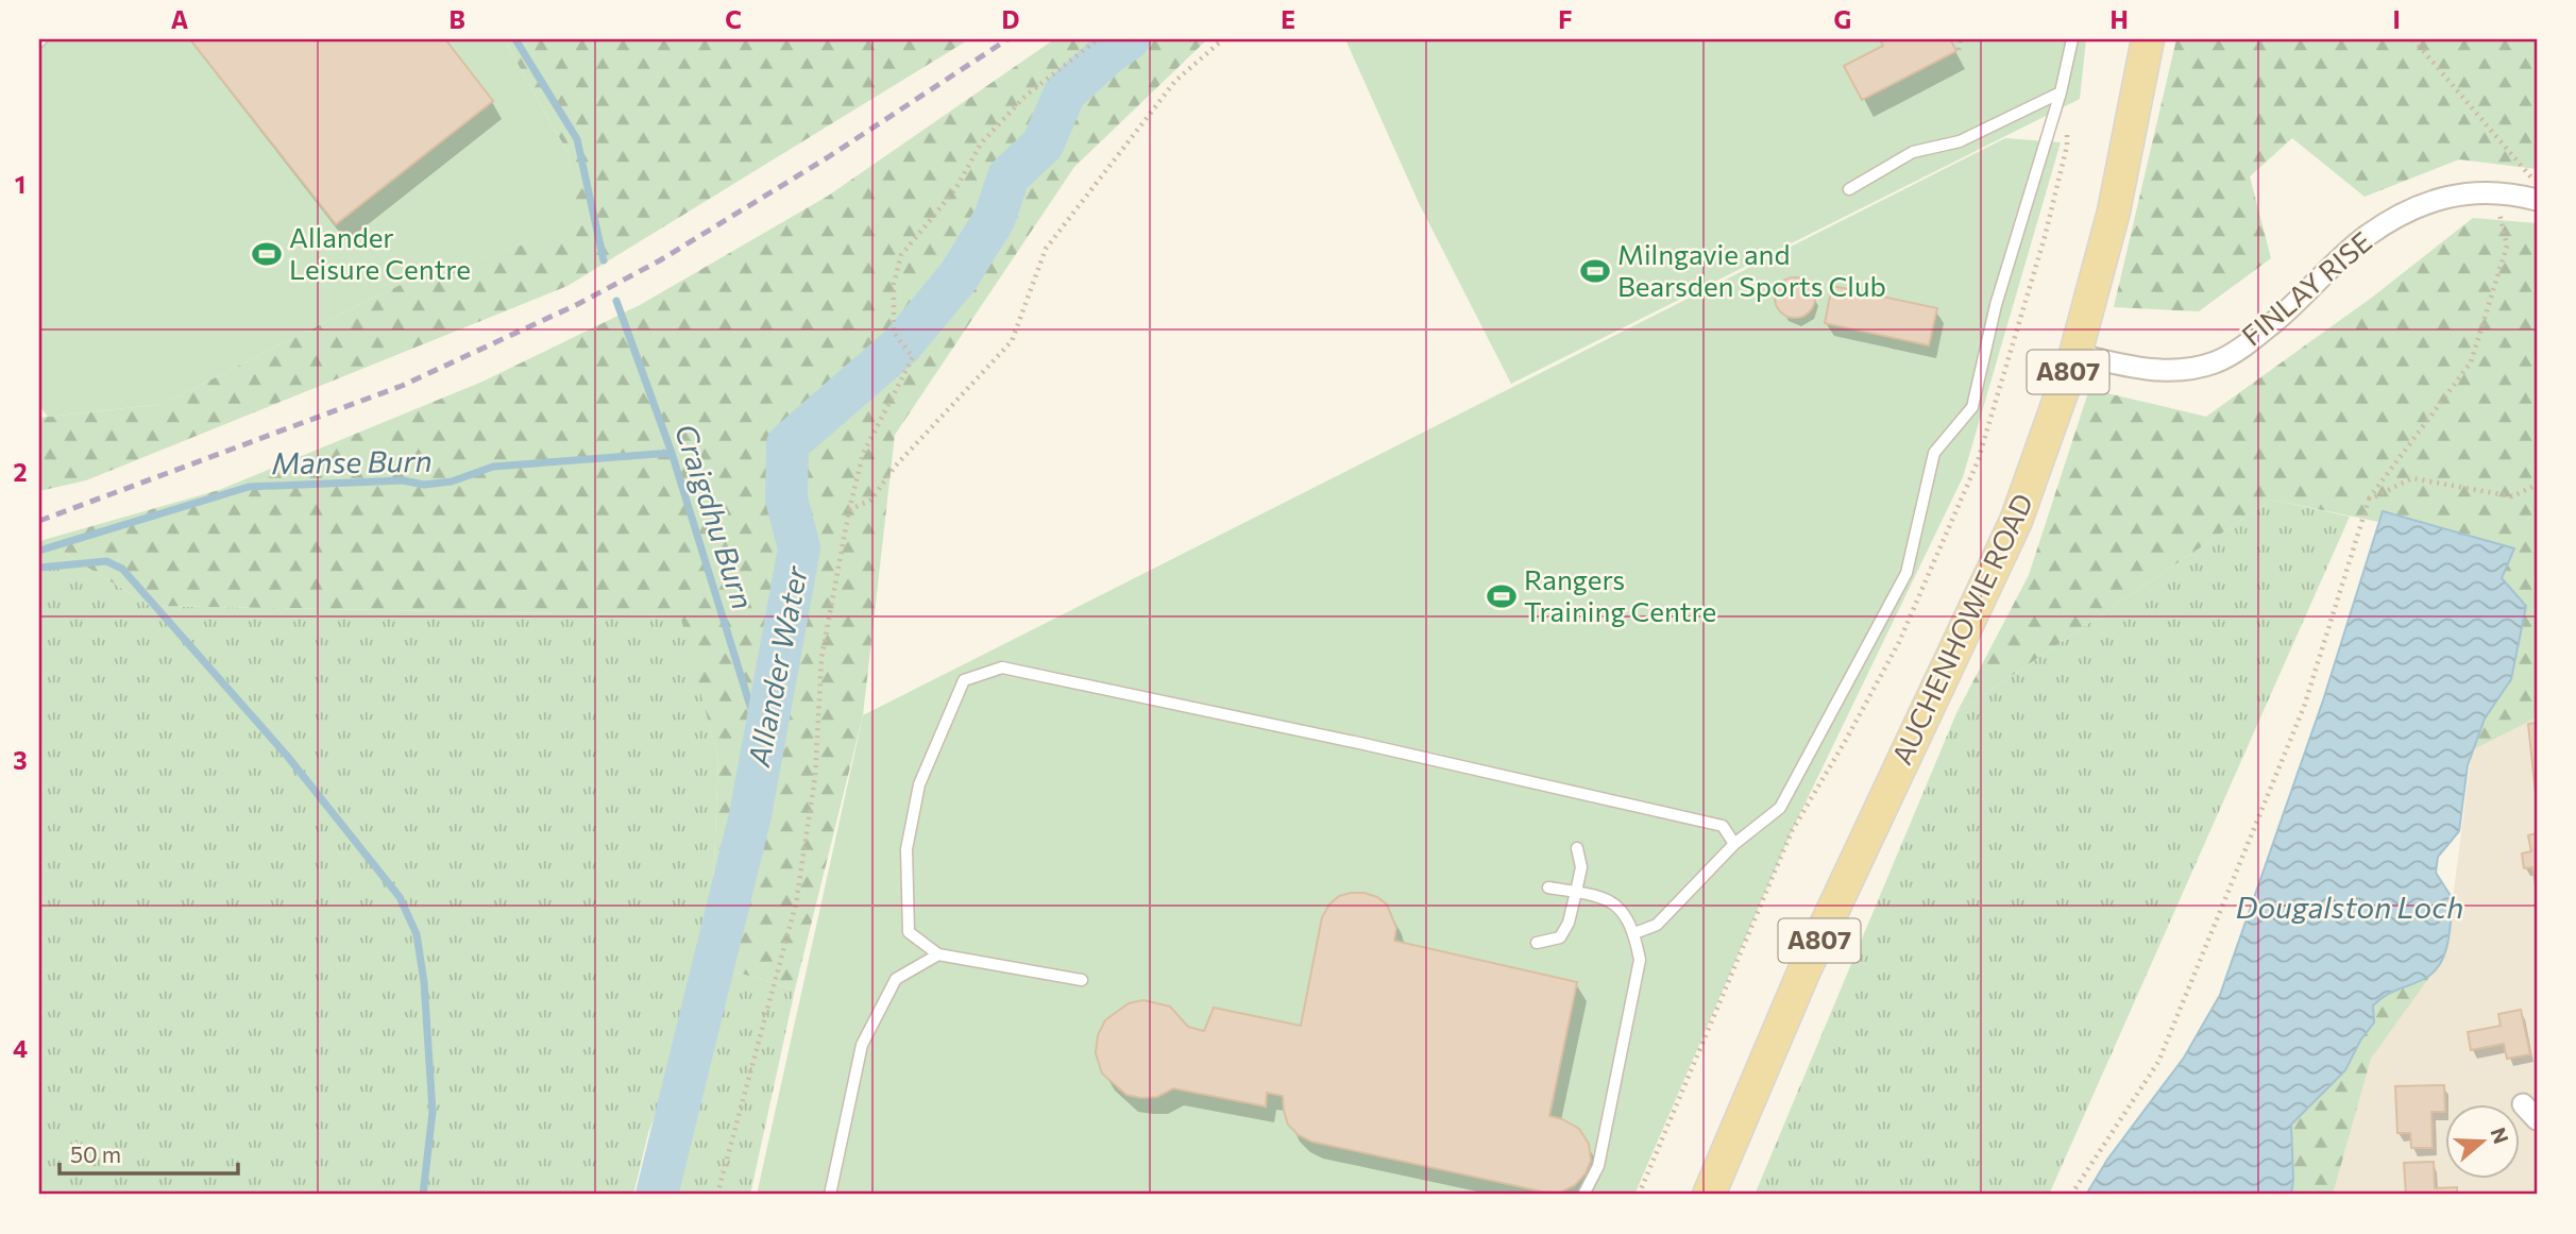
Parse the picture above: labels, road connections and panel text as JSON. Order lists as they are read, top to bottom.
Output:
{
  "streets": {
    "main road": ["A807", "AUCHENHOWIE ROAD"],
    "street": ["FINLAY RISE"]
  },
  "crossings": [
    ["FINLAY RISE", "AUCHENHOWIE ROAD"]
  ],
  "water": [
    "Manse Burn",
    "Craigdhu Burn",
    "Allander Water",
    "Dougalston Loch"
  ],
  "places": {
    "sports": ["Allander Leisure Centre", "Milngavie and Bearsden Sports Club", "Rangers Training Centre"]
  },
  "scale_bar": "50 m",
  "north": "right",
  "grid": {
    "columns": [
      "A",
      "B",
      "C",
      "D",
      "E",
      "F",
      "G",
      "H",
      "I"
    ],
    "rows": [
      "1",
      "2",
      "3",
      "4"
    ]
  }
}
